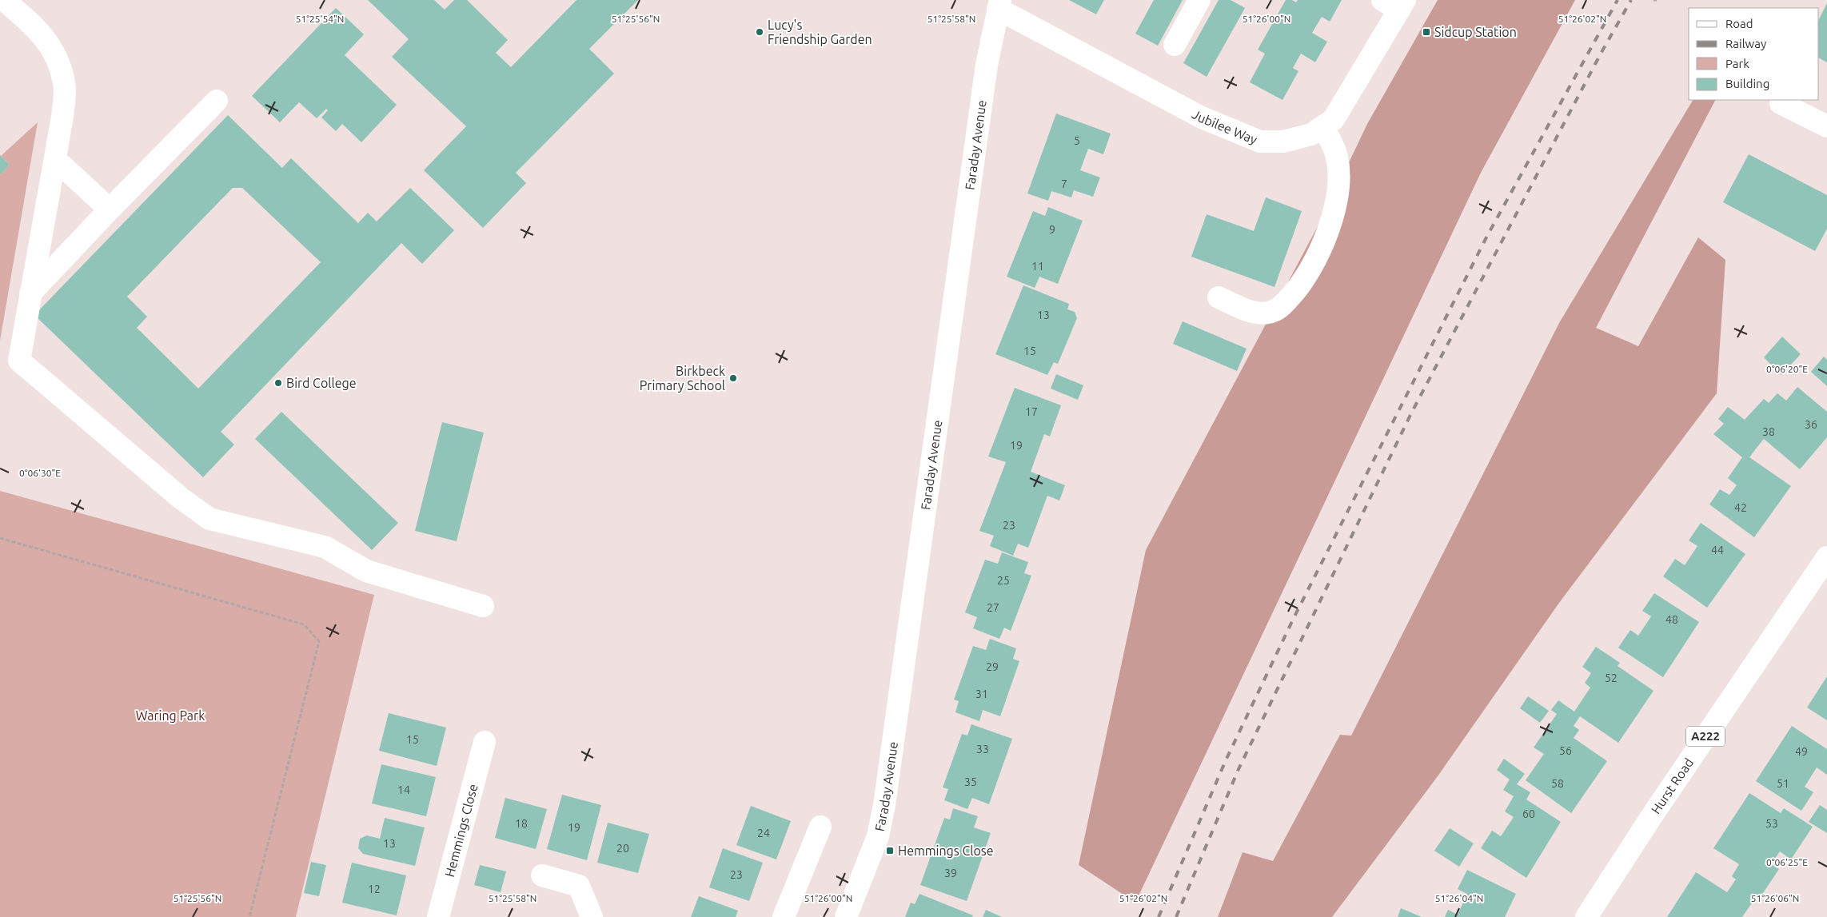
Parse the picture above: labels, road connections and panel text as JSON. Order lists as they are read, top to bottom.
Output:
{
  "streets": {
    "street": [
      "Jubilee Way",
      "Faraday Avenue",
      "A222",
      "Hurst Road",
      "Hemmings Close"
    ]
  },
  "crossings": [
    ["Jubilee Way", "Faraday Avenue"]
  ],
  "parks": ["Waring Park"],
  "places": {
    "other": ["Lucy's Friendship Garden", "Birkbeck Primary School", "Bird College"],
    "transit": ["Sidcup Station", "Hemmings Close"]
  },
  "house_numbers": [
    "5",
    "7",
    "9",
    "11",
    "13",
    "15",
    "17",
    "36",
    "38",
    "19",
    "42",
    "23",
    "44",
    "25",
    "27",
    "48",
    "29",
    "52",
    "31",
    "15",
    "33",
    "56",
    "49",
    "35",
    "58",
    "51",
    "14",
    "60",
    "18",
    "53",
    "19",
    "24",
    "13",
    "20",
    "39",
    "23",
    "12"
  ],
  "legend": [
    "Road",
    "Railway",
    "Park",
    "Building"
  ],
  "coordinates": [
    "51°25'54\"N",
    "51°25'56\"N",
    "51°25'58\"N",
    "51°26'00\"N",
    "51°26'02\"N",
    "0°06'20\"E",
    "0°06'30\"E",
    "0°06'25\"E",
    "51°26'04\"N",
    "51°26'06\"N"
  ]
}
